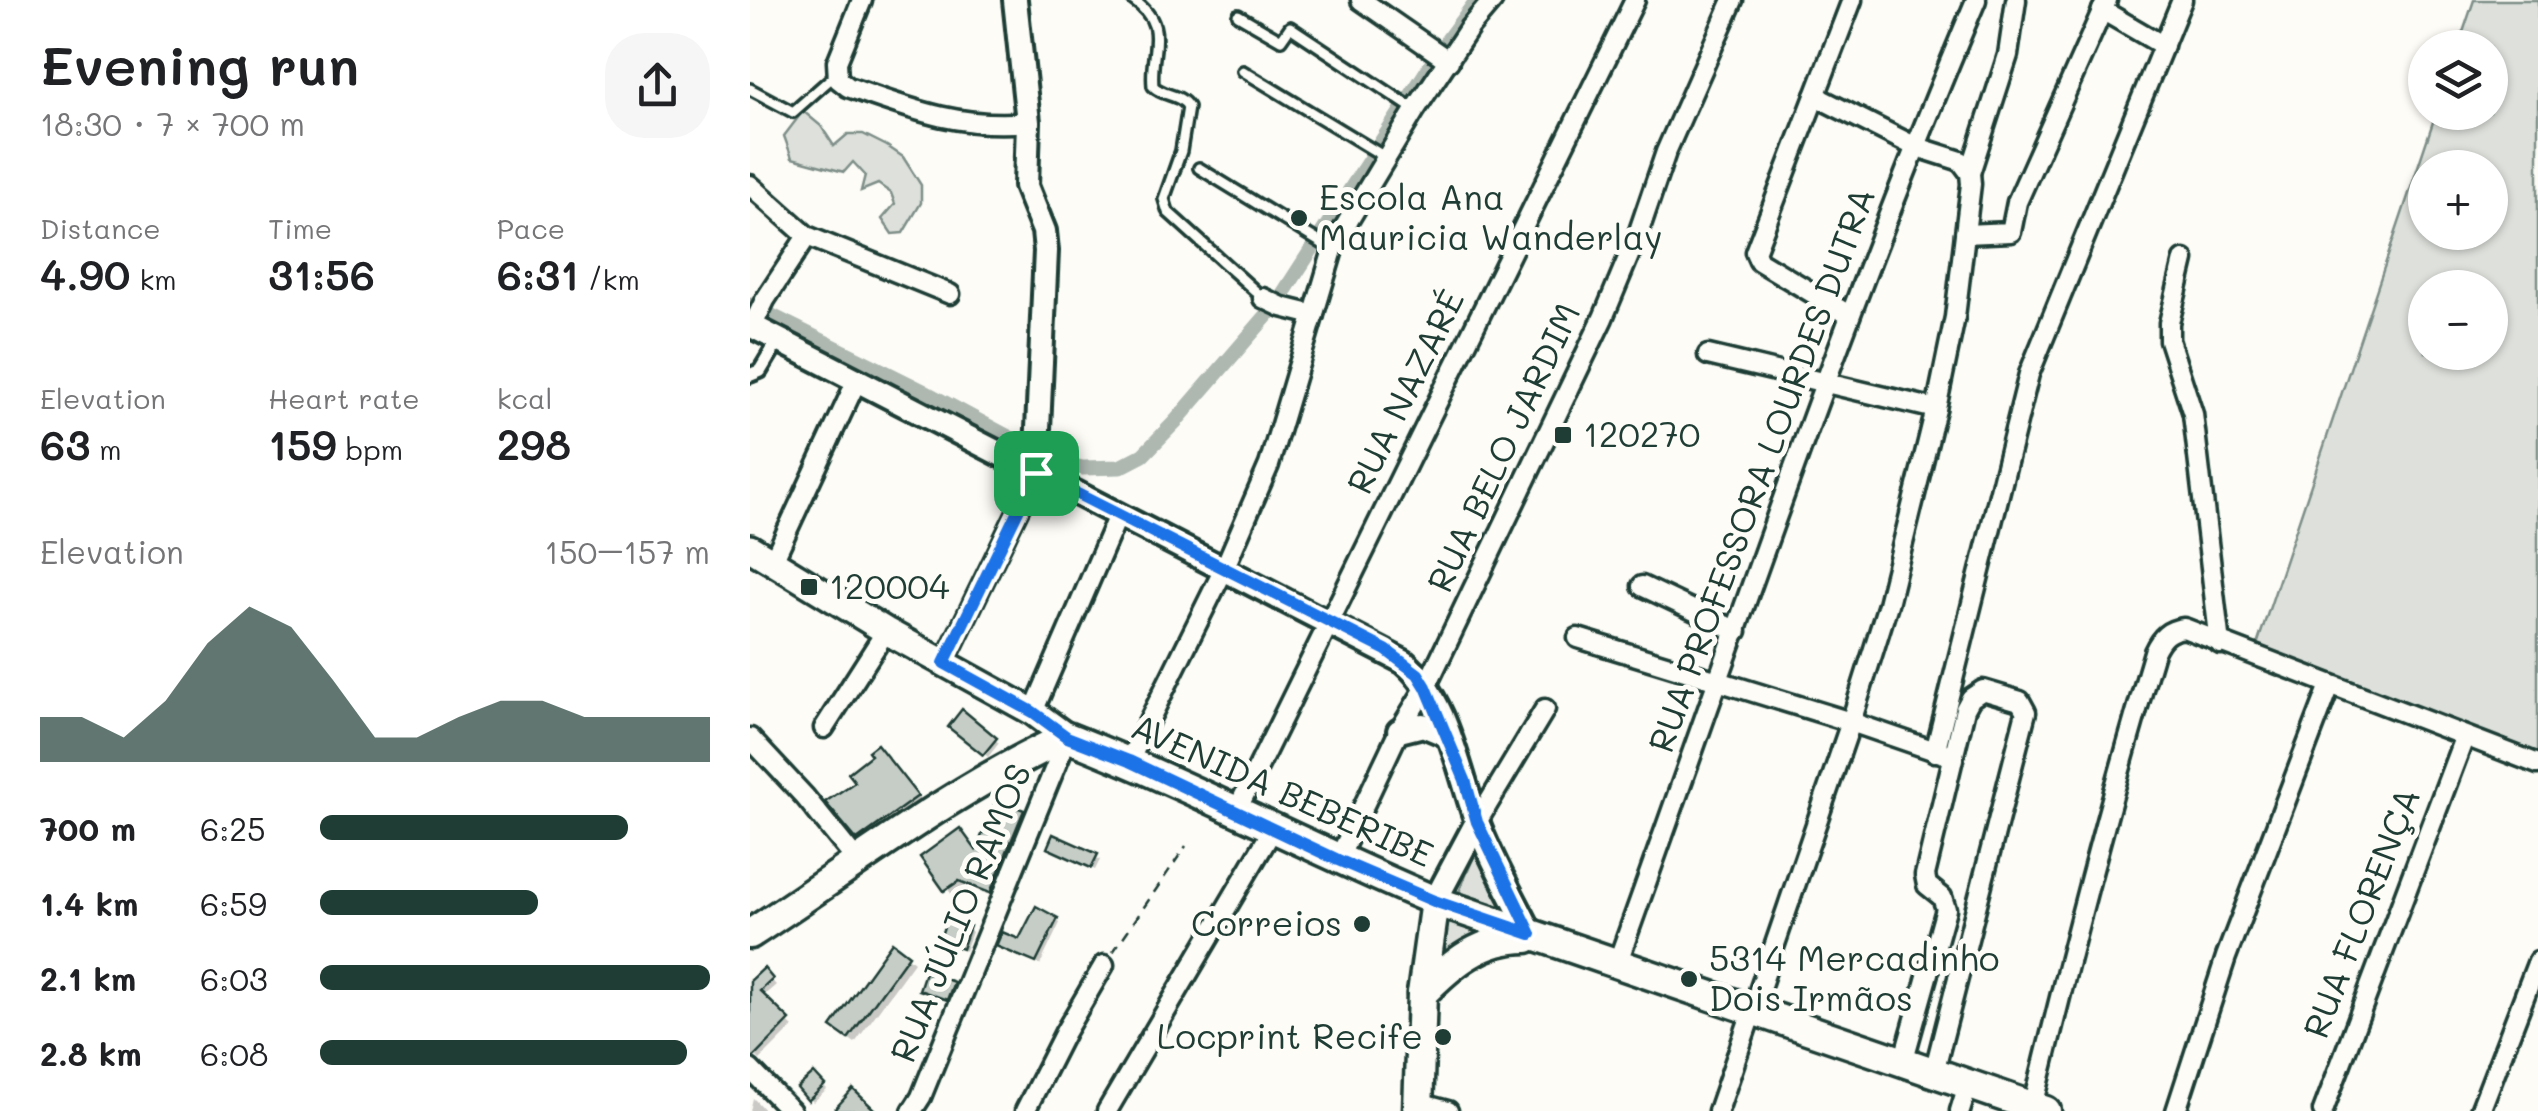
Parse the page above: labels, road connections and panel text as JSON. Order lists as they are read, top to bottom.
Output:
{
  "streets": {
    "main road": ["AVENIDA BEBERIBE"],
    "street": [
      "RUA NAZARÉ",
      "RUA BELO JARDIM",
      "RUA PROFESSORA LOURDES DUTRA",
      "RUA JÚLIO RAMOS",
      "RUA FLORENÇA"
    ]
  },
  "crossings": [
    ["RUA NAZARÉ", "AVENIDA BEBERIBE"],
    ["RUA BELO JARDIM", "AVENIDA BEBERIBE"],
    ["RUA PROFESSORA LOURDES DUTRA", "AVENIDA BEBERIBE"],
    ["AVENIDA BEBERIBE", "RUA JÚLIO RAMOS"]
  ],
  "places": {
    "other": [
      "Escola Ana Mauricia Wanderlay",
      "Correios",
      "5314 Mercadinho Dois Irmãos",
      "Locprint Recife"
    ],
    "transit": ["120270", "120004"]
  },
  "page": {
    "heading": ["Evening run", "18:30 · 7 × 700 m"],
    "map_buttons": ["+", "−"],
    "stats": [
      ["Distance", "4.90 km"],
      ["Time", "31:56"],
      ["Pace", "6:31 /km"],
      ["Elevation", "63 m"],
      ["Heart rate", "159 bpm"],
      ["kcal", "298"]
    ],
    "chart": ["Elevation", "150–157 m"],
    "list": [
      {
        "name": "700 m",
        "note": "6:25"
      },
      {
        "name": "1.4 km",
        "note": "6:59"
      },
      {
        "name": "2.1 km",
        "note": "6:03"
      },
      {
        "name": "2.8 km",
        "note": "6:08"
      }
    ]
  }
}
